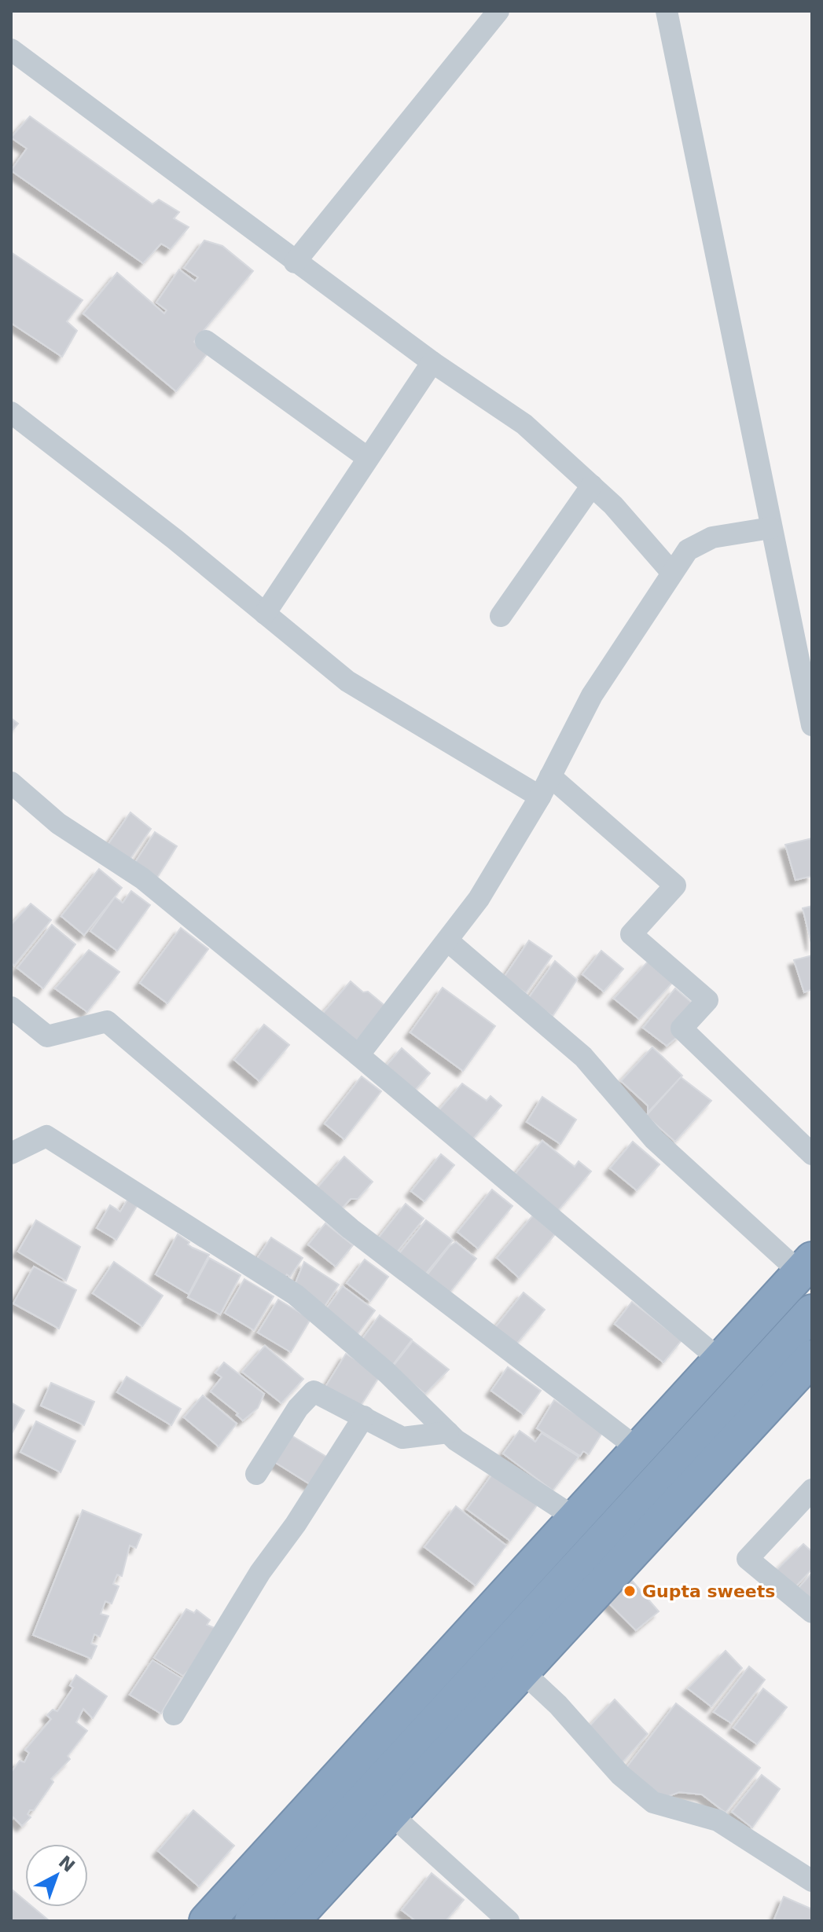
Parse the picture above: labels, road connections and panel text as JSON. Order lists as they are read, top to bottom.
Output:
{
  "places": ["Gupta sweets"],
  "north": "top right"
}
